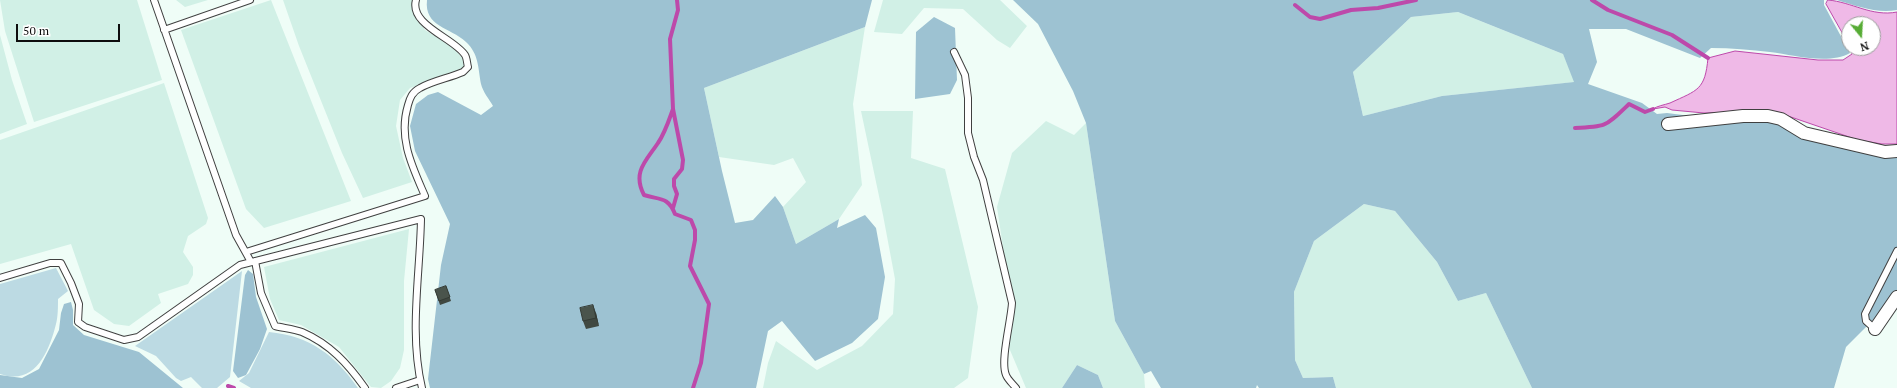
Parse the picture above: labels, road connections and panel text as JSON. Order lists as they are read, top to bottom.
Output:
{
  "scale_bar": "50 m",
  "north": "bottom"
}
